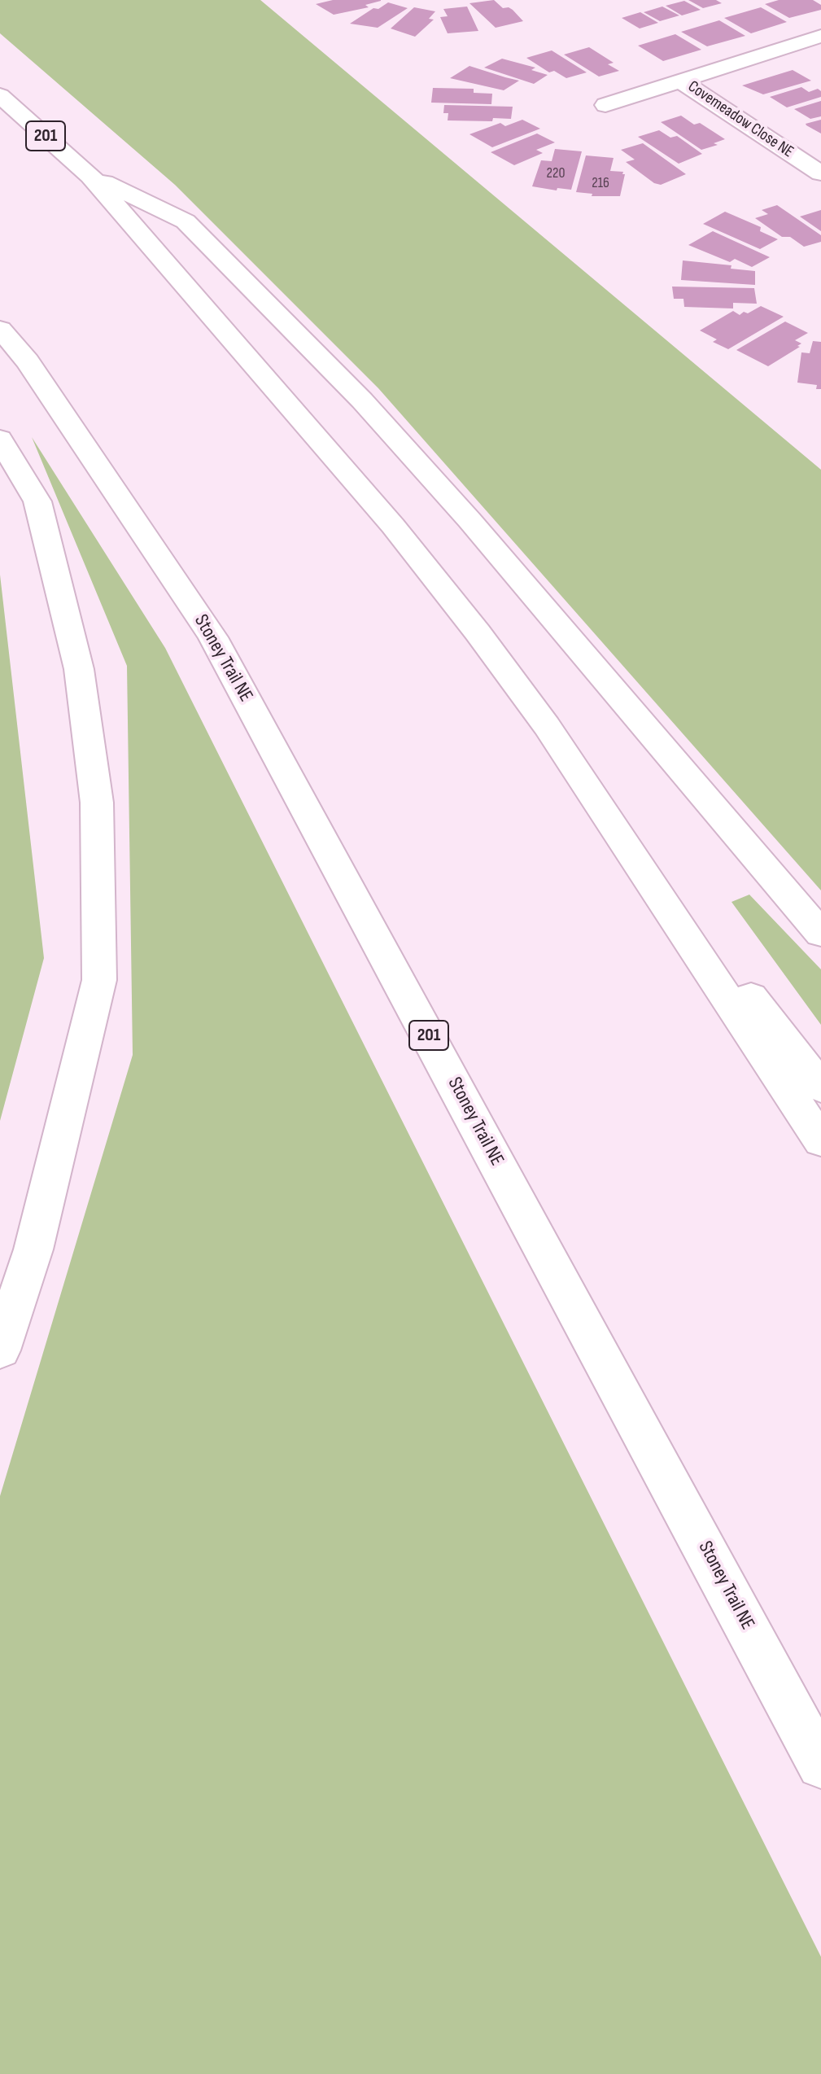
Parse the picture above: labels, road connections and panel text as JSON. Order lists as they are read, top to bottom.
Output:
{
  "streets": {
    "main road": ["Covemeadow Close NE", "201", "Stoney Trail NE"]
  },
  "house_numbers": ["220", "216"]
}
